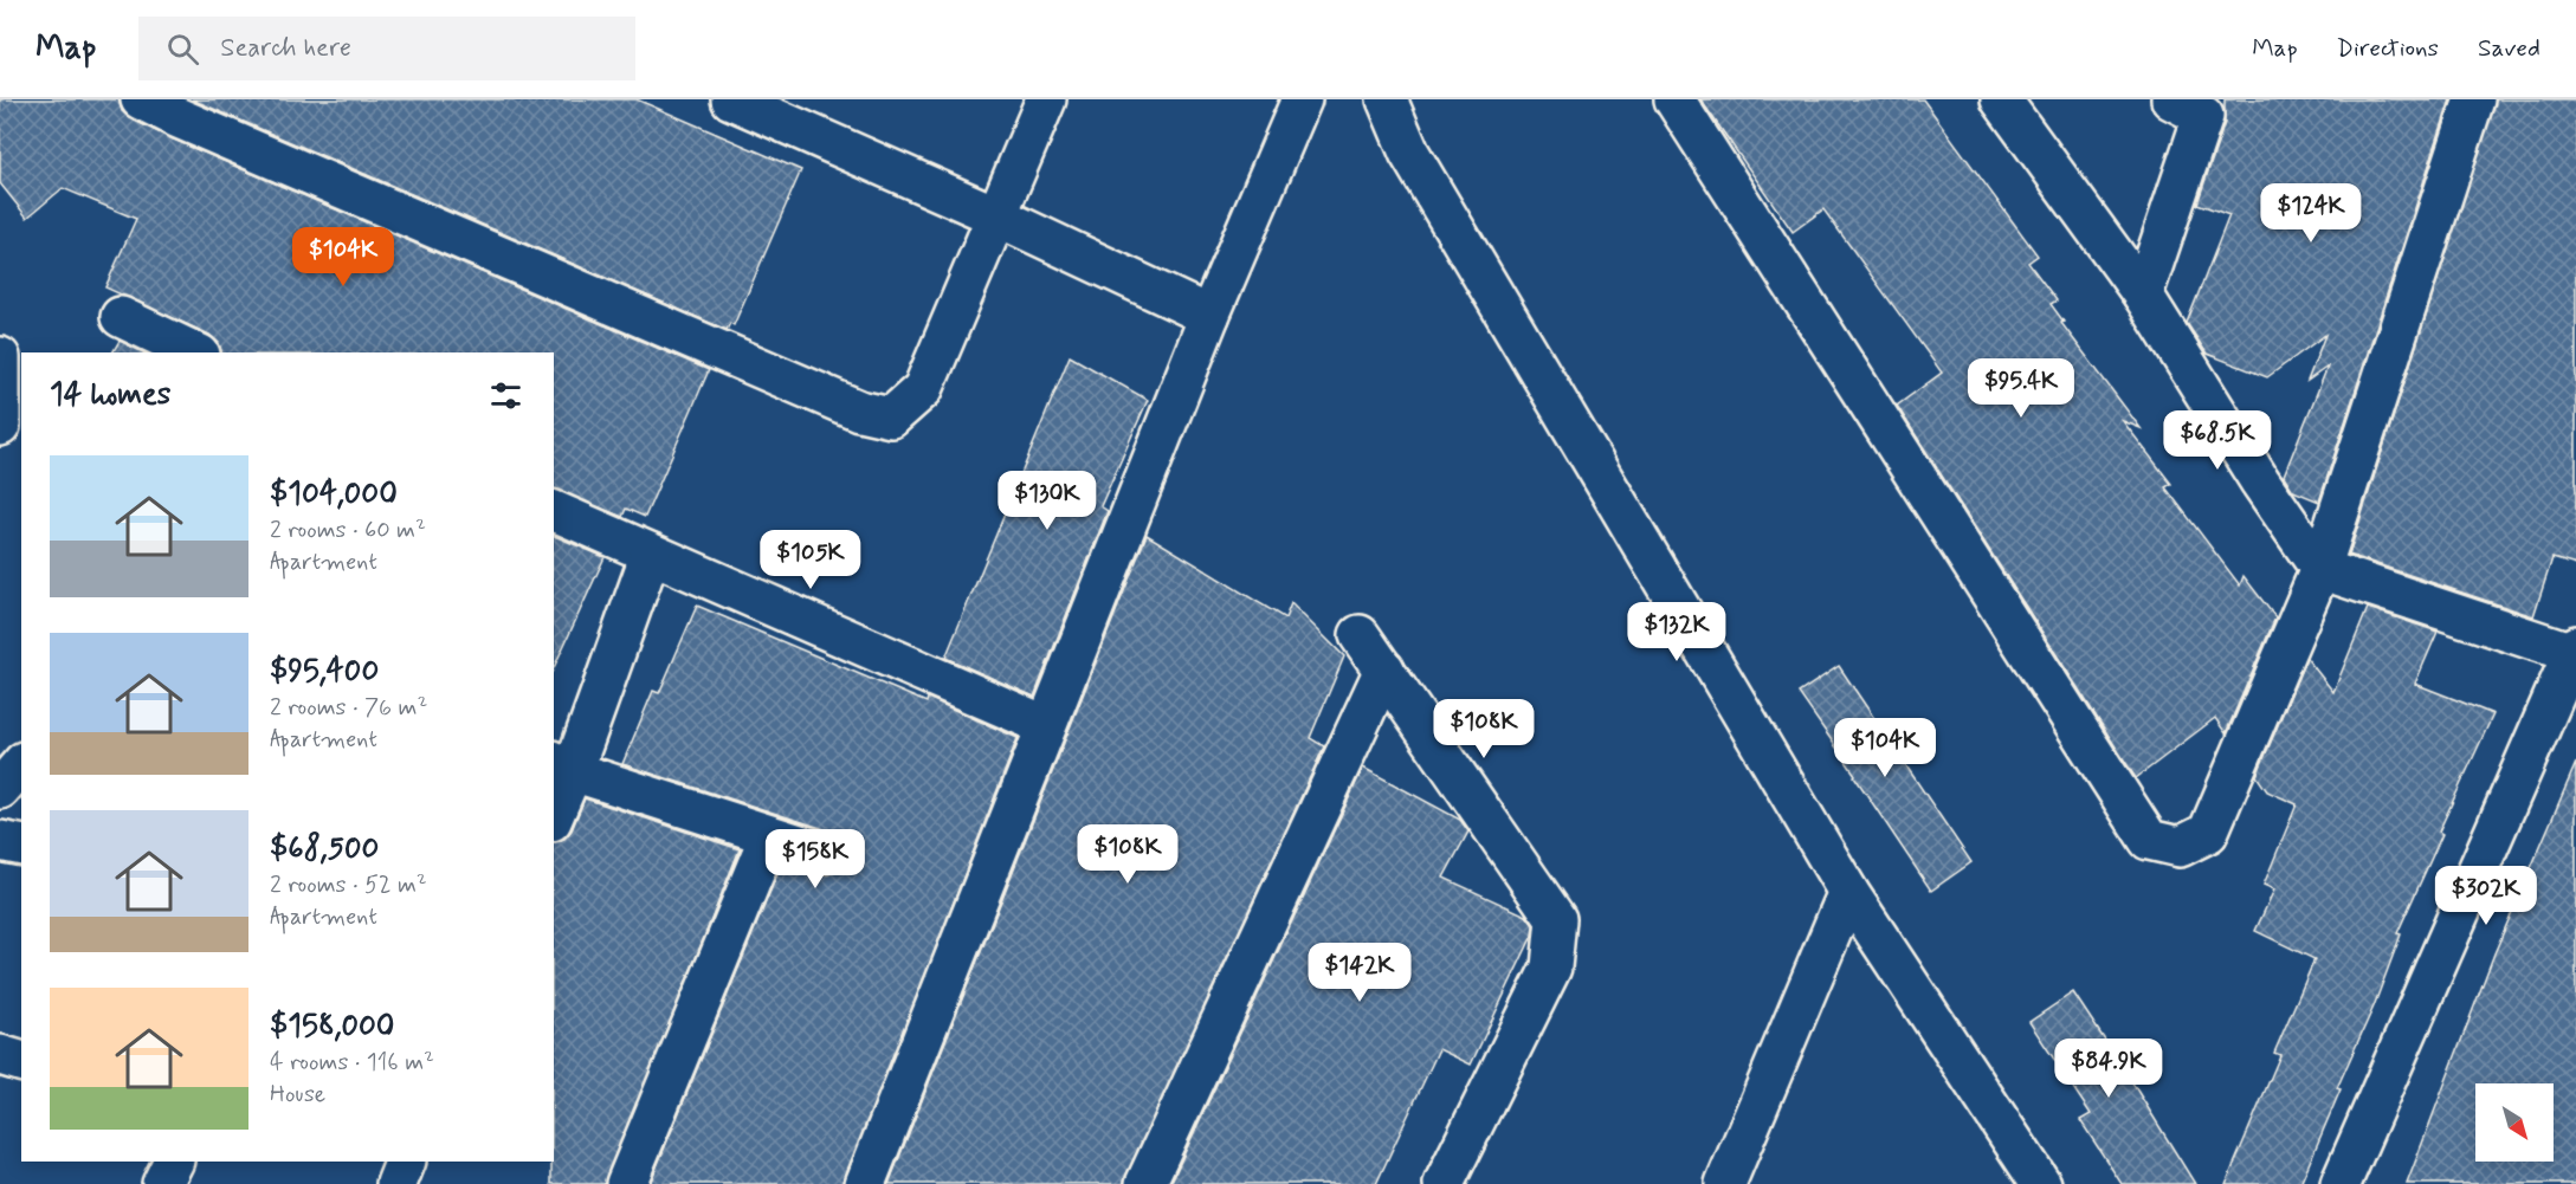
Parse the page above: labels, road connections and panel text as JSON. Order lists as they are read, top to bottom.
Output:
{
  "north": "bottom right",
  "page": {
    "header": "Map",
    "search": "Search here",
    "nav": ["Map", "Directions", "Saved"],
    "price": [
      "$124K",
      "$104K",
      "$95.4K",
      "$68.5K",
      "$130K",
      "$105K",
      "$132K",
      "$108K",
      "$104K",
      "$108K",
      "$158K",
      "$302K",
      "$142K",
      "$84.9K"
    ],
    "heading": "14 homes",
    "list": [
      {
        "name": "$104,000",
        "note": "2 rooms · 60 m² · Apartment"
      },
      {
        "name": "$95,400",
        "note": "2 rooms · 76 m² · Apartment"
      },
      {
        "name": "$68,500",
        "note": "2 rooms · 52 m² · Apartment"
      },
      {
        "name": "$158,000",
        "note": "4 rooms · 116 m² · House"
      }
    ]
  }
}
